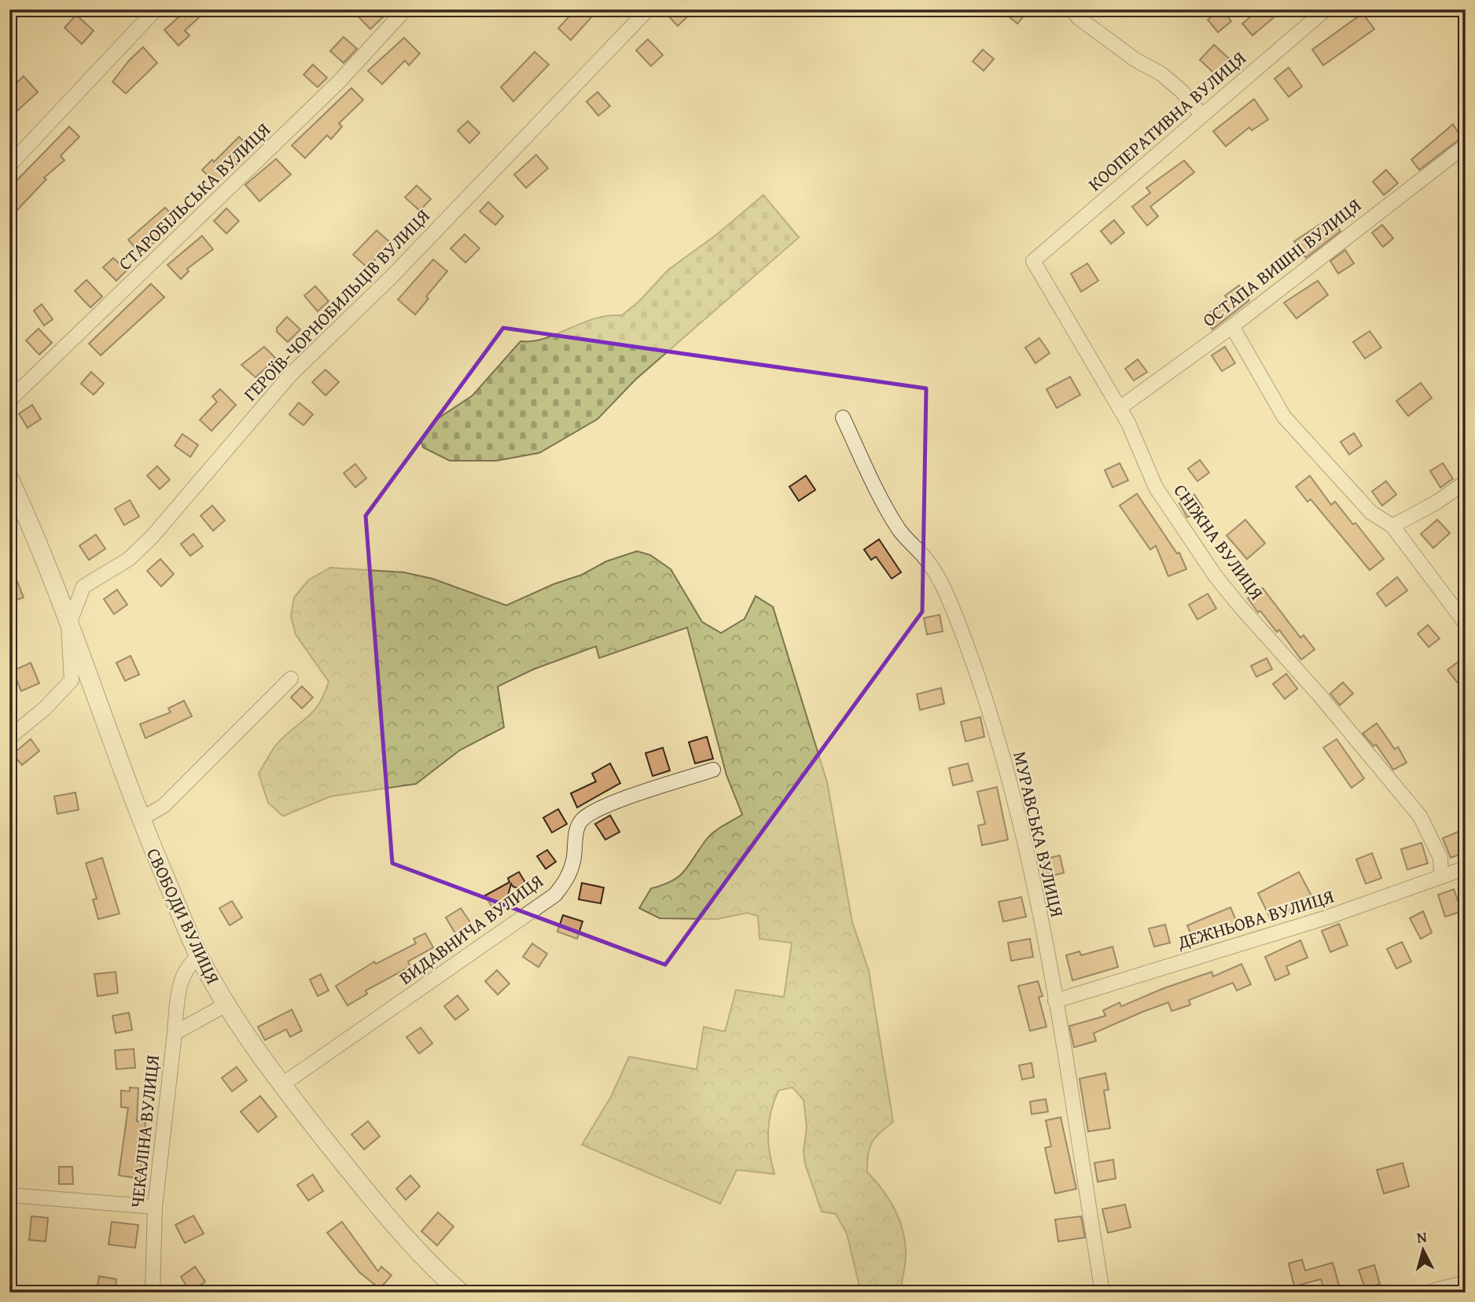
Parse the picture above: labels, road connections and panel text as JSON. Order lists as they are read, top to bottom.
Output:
{
  "streets": {
    "street": [
      "КООПЕРАТИВНА ВУЛИЦЯ",
      "СТАРОБІЛЬСЬКА ВУЛИЦЯ",
      "ОСТАПА ВИШНІ ВУЛИЦЯ",
      "ГЕРОЇВ-ЧОРНОБИЛЬЦІВ ВУЛИЦЯ",
      "СНІЖНА ВУЛИЦЯ",
      "МУРАВСЬКА ВУЛИЦЯ",
      "СВОБОДИ ВУЛИЦЯ",
      "ДЕЖНЬОВА ВУЛИЦЯ",
      "ВИДАВНИЧА ВУЛИЦЯ",
      "ЧЕКАЛІНА ВУЛИЦЯ"
    ]
  },
  "crossings": [
    ["КООПЕРАТИВНА ВУЛИЦЯ", "СНІЖНА ВУЛИЦЯ"],
    ["ОСТАПА ВИШНІ ВУЛИЦЯ", "СНІЖНА ВУЛИЦЯ"],
    ["ГЕРОЇВ-ЧОРНОБИЛЬЦІВ ВУЛИЦЯ", "СВОБОДИ ВУЛИЦЯ"],
    ["СНІЖНА ВУЛИЦЯ", "ДЕЖНЬОВА ВУЛИЦЯ"],
    ["МУРАВСЬКА ВУЛИЦЯ", "ДЕЖНЬОВА ВУЛИЦЯ"],
    ["СВОБОДИ ВУЛИЦЯ", "ВИДАВНИЧА ВУЛИЦЯ"],
    ["СВОБОДИ ВУЛИЦЯ", "ЧЕКАЛІНА ВУЛИЦЯ"]
  ],
  "north": "top"
}
